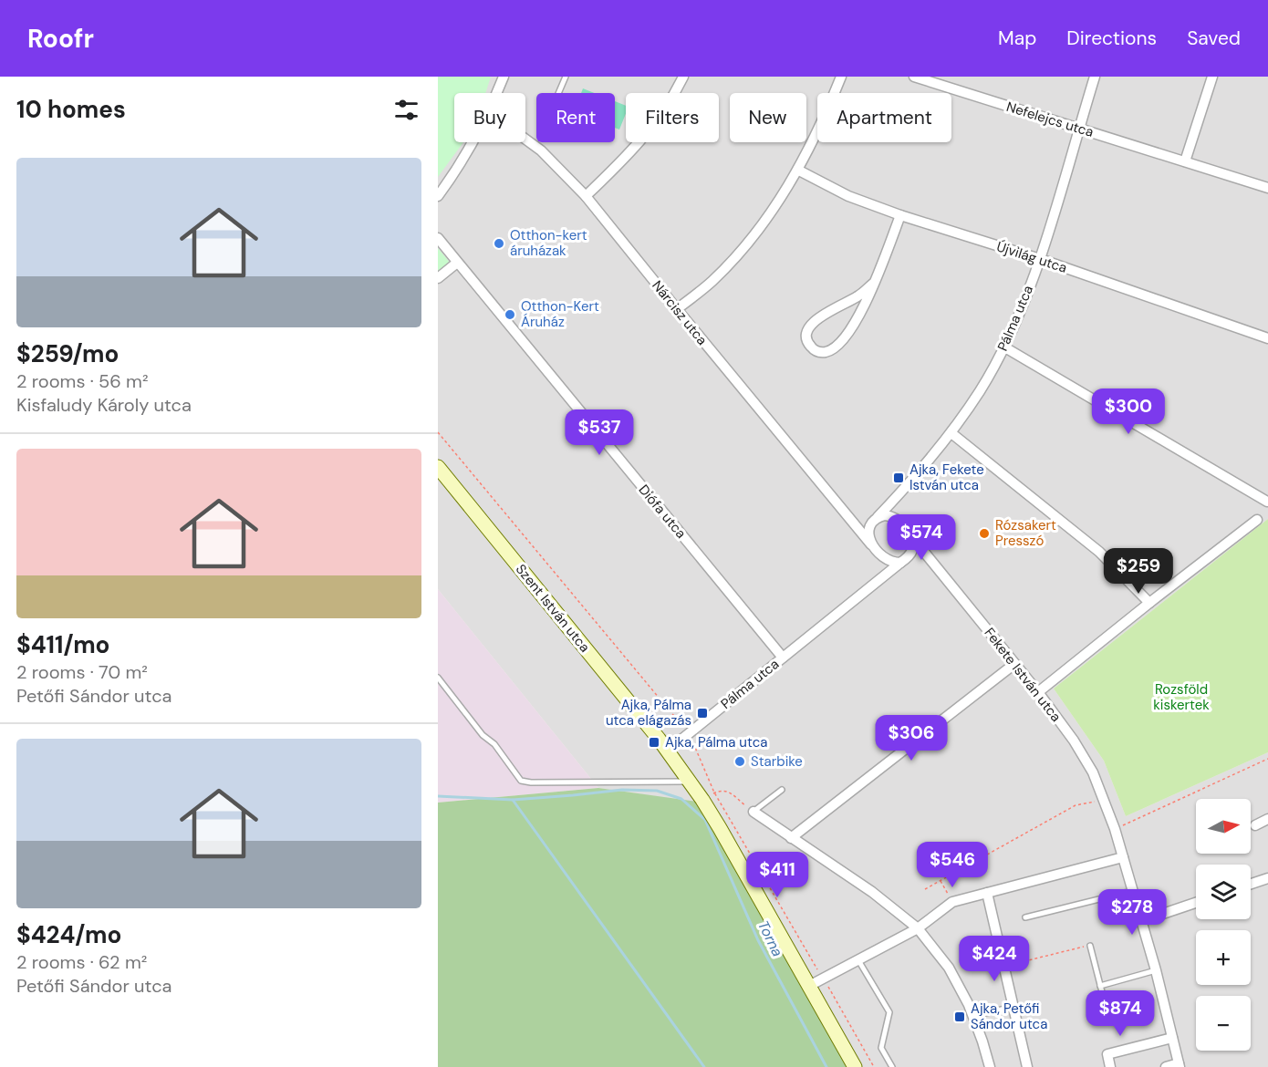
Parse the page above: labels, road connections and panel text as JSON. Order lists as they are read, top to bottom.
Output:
{
  "streets": {
    "main road": ["Szent István utca"],
    "street": [
      "Nefelejcs utca",
      "Újvilág utca",
      "Nárcisz utca",
      "Pálma utca",
      "Diófa utca",
      "Fekete István utca"
    ]
  },
  "crossings": [
    ["Nefelejcs utca", "Pálma utca"],
    ["Újvilág utca", "Pálma utca"],
    ["Nárcisz utca", "Pálma utca"],
    ["Nárcisz utca", "Fekete István utca"],
    ["Pálma utca", "Diófa utca"],
    ["Pálma utca", "Szent István utca"],
    ["Pálma utca", "Fekete István utca"]
  ],
  "water": ["Torna"],
  "parks": ["Rozsföld kiskertek"],
  "places": {
    "other": [
      "Otthon-kert áruházak",
      "Otthon-Kert Áruház",
      "Rózsakert Presszó",
      "Starbike"
    ],
    "transit": [
      "Ajka, Fekete István utca",
      "Ajka, Pálma utca elágazás",
      "Ajka, Pálma utca",
      "Ajka, Petőfi Sándor utca"
    ]
  },
  "north": "right",
  "page": {
    "header": "Roofr",
    "nav": ["Map", "Directions", "Saved"],
    "heading": "10 homes",
    "chip": [
      "Buy",
      "Rent",
      "Filters",
      "New",
      "Apartment"
    ],
    "list": [
      {
        "name": "$259/mo",
        "note": "2 rooms · 56 m² · Kisfaludy Károly utca"
      },
      {
        "name": "$411/mo",
        "note": "2 rooms · 70 m² · Petőfi Sándor utca"
      },
      {
        "name": "$424/mo",
        "note": "2 rooms · 62 m² · Petőfi Sándor utca"
      }
    ],
    "price": [
      "$300",
      "$537",
      "$574",
      "$259",
      "$306",
      "$546",
      "$411",
      "$278",
      "$424",
      "$874"
    ],
    "map_buttons": ["+", "−"]
  }
}
